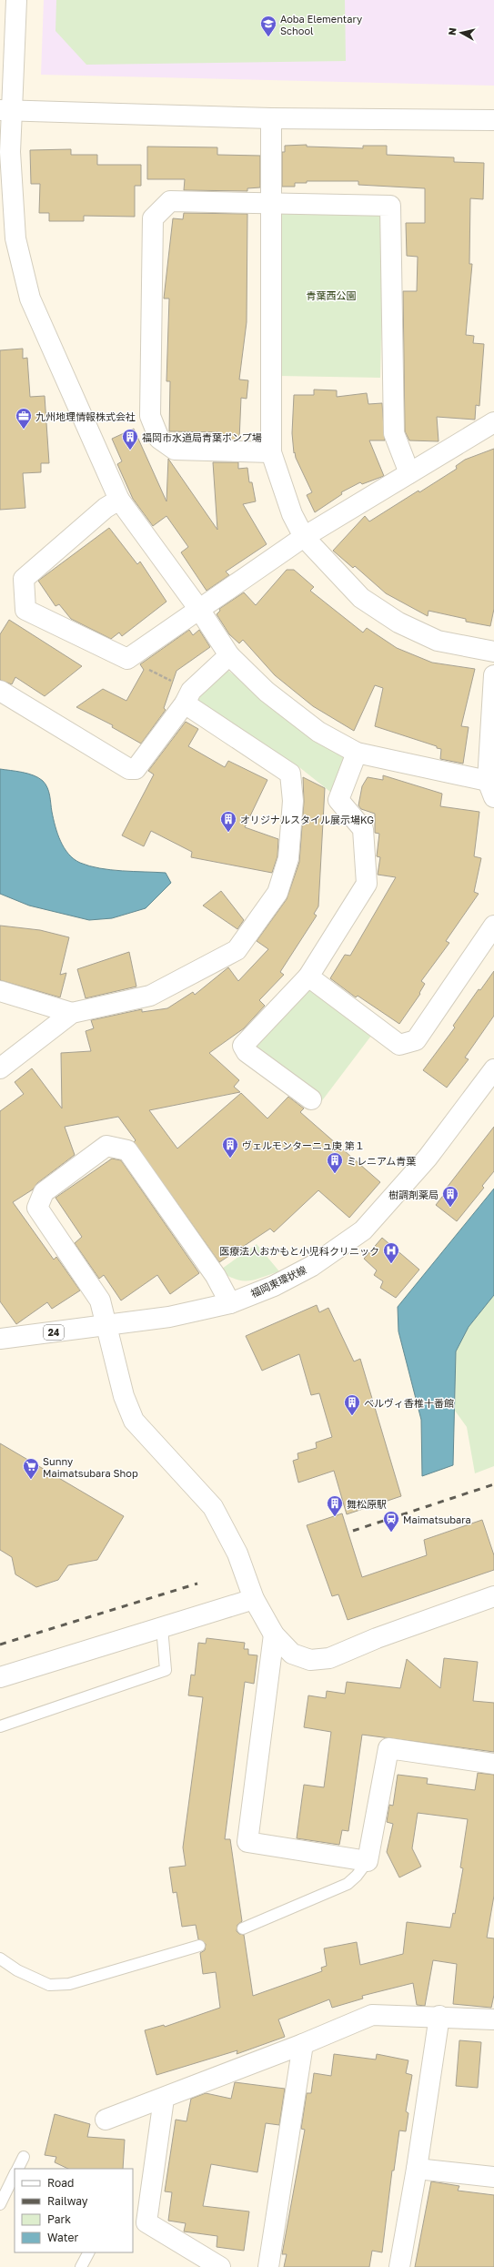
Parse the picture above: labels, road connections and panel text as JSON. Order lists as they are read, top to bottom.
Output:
{
  "streets": {
    "street": ["福岡東環状線", "24"]
  },
  "parks": ["青葉西公園"],
  "places": {
    "school or university": ["Aoba Elementary School"],
    "office": ["九州地理情報株式会社"],
    "building": [
      "福岡市水道局青葉ポンプ場",
      "オリジナルスタイル展示場KG",
      "ヴェルモンターニュ庚 第１",
      "ミレニアム青葉",
      "樹調剤薬局",
      "ベルヴィ香椎十番館",
      "舞松原駅"
    ],
    "hospital": ["医療法人おかもと小児科クリニック"],
    "supermarket": ["Sunny Maimatsubara Shop"],
    "station": ["Maimatsubara"]
  },
  "legend": [
    "Road",
    "Railway",
    "Park",
    "Water"
  ],
  "north": "left"
}
